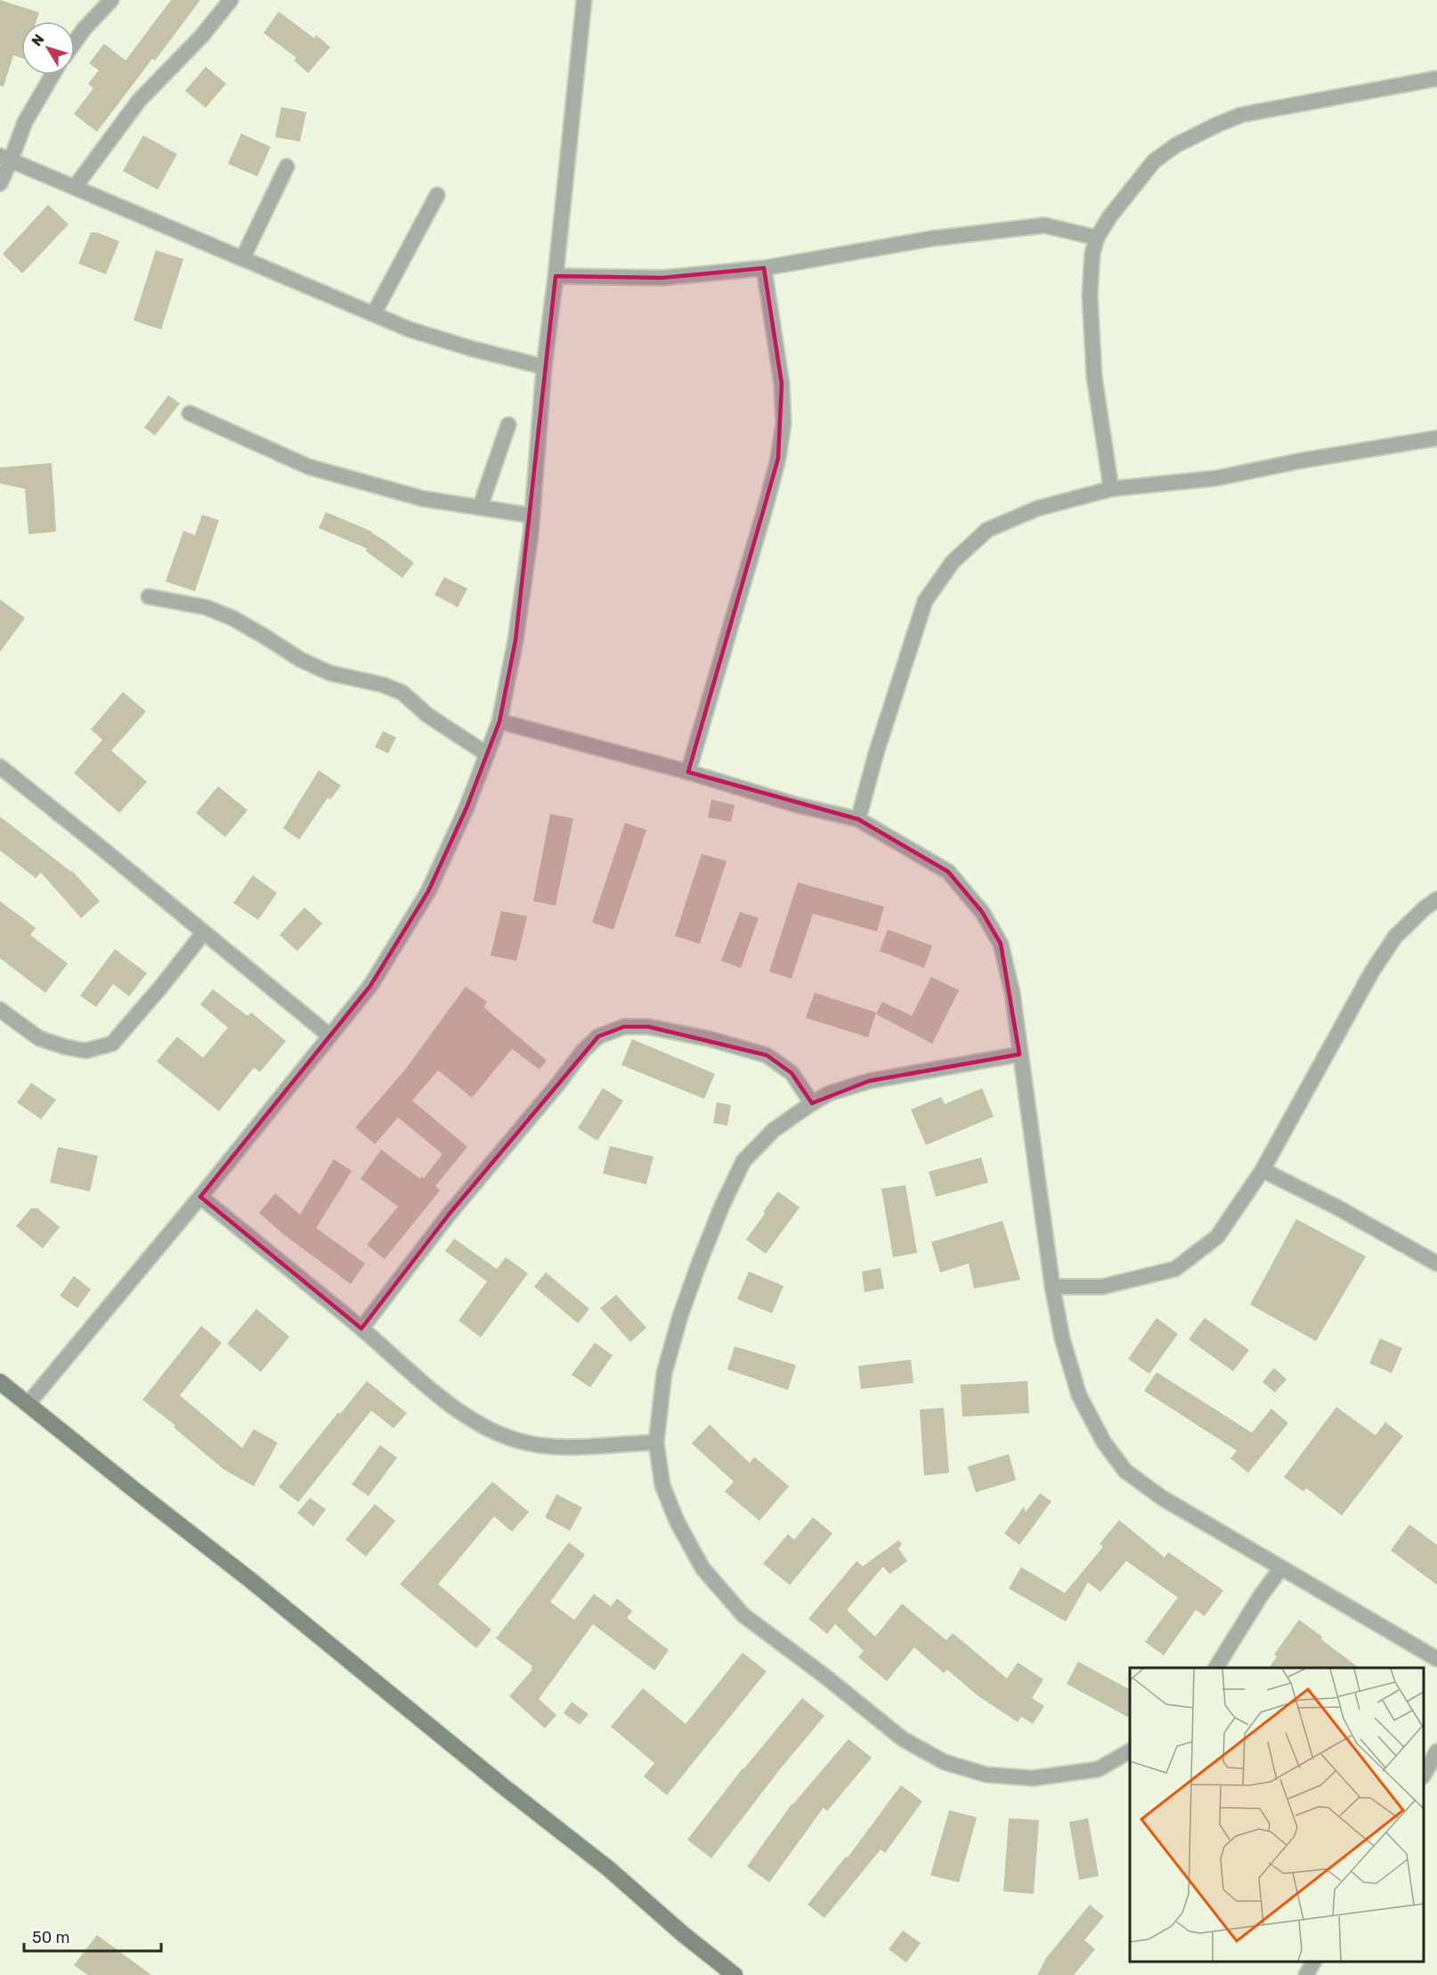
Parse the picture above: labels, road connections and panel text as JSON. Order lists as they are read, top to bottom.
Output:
{
  "scale_bar": "50 m",
  "north": "top left"
}
